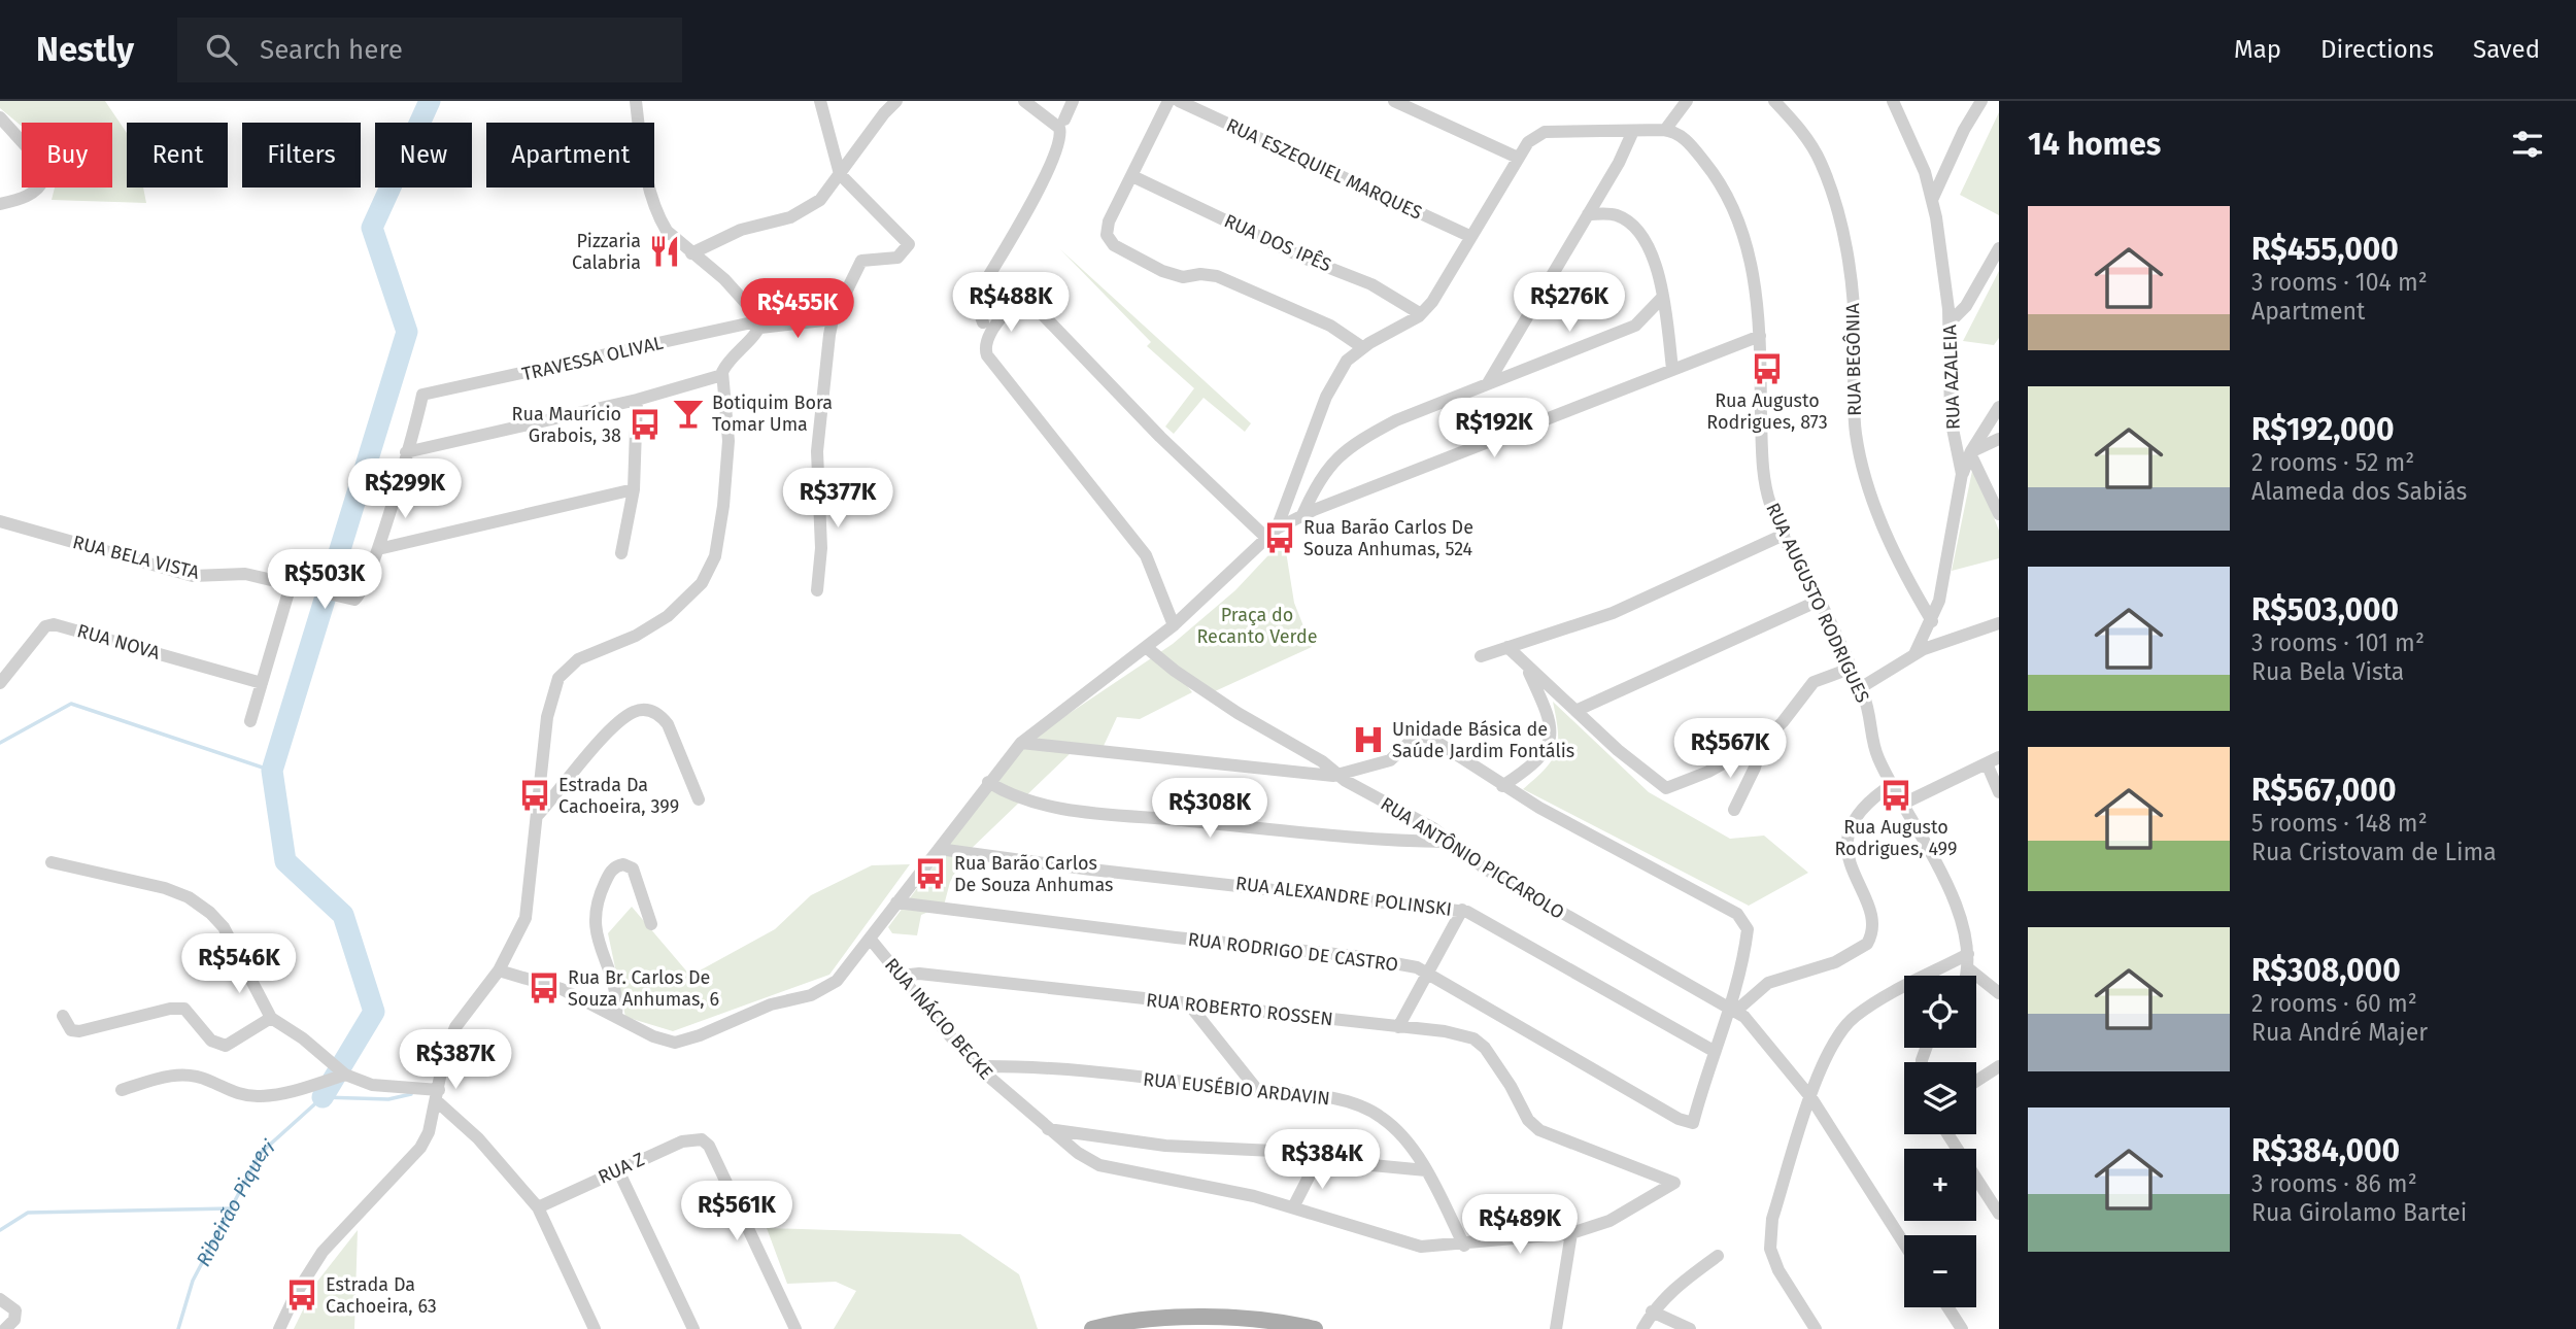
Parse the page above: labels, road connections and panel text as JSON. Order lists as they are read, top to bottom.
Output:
{
  "streets": {
    "street": [
      "RUA ESZEQUIEL MARQUES",
      "RUA DOS IPÊS",
      "TRAVESSA OLIVAL",
      "RUA BEGÔNIA",
      "RUA AZALEIA",
      "RUA BELA VISTA",
      "RUA AUGUSTO RODRIGUES",
      "RUA NOVA",
      "RUA ANTÔNIO PICCAROLO",
      "RUA ALEXANDRE POLINSKI",
      "RUA RODRIGO DE CASTRO",
      "RUA ROBERTO ROSSEN",
      "RUA INÁCIO BECKE",
      "RUA EUSÉBIO ARDAVIN",
      "RUA Z"
    ]
  },
  "crossings": [
    ["RUA BEGÔNIA", "RUA AZALEIA"],
    ["RUA ALEXANDRE POLINSKI", "RUA RODRIGO DE CASTRO"],
    ["RUA ROBERTO ROSSEN", "RUA INÁCIO BECKE"],
    ["RUA INÁCIO BECKE", "RUA EUSÉBIO ARDAVIN"]
  ],
  "water": ["Ribeirão Piqueri"],
  "parks": ["Praça do Recanto Verde"],
  "places": {
    "restaurant": ["Pizzaria Calabria"],
    "bus stop": [
      "Rua Augusto Rodrigues, 873",
      "Rua Maurício Grabois, 38",
      "Rua Barão Carlos De Souza Anhumas, 524",
      "Estrada Da Cachoeira, 399",
      "Rua Augusto Rodrigues, 499",
      "Rua Barão Carlos De Souza Anhumas",
      "Rua Br. Carlos De Souza Anhumas, 6",
      "Estrada Da Cachoeira, 63"
    ],
    "bar": ["Botiquim Bora Tomar Uma"],
    "hospital": ["Unidade Básica de Saúde Jardim Fontális"]
  },
  "page": {
    "header": "Nestly",
    "search": "Search here",
    "nav": ["Map", "Directions", "Saved"],
    "heading": "14 homes",
    "chip": [
      "Buy",
      "Rent",
      "Filters",
      "New",
      "Apartment"
    ],
    "list": [
      {
        "name": "R$455,000",
        "note": "3 rooms · 104 m² · Apartment"
      },
      {
        "name": "R$192,000",
        "note": "2 rooms · 52 m² · Alameda dos Sabiás"
      },
      {
        "name": "R$503,000",
        "note": "3 rooms · 101 m² · Rua Bela Vista"
      },
      {
        "name": "R$567,000",
        "note": "5 rooms · 148 m² · Rua Cristovam de Lima"
      },
      {
        "name": "R$308,000",
        "note": "2 rooms · 60 m² · Rua André Majer"
      },
      {
        "name": "R$384,000",
        "note": "3 rooms · 86 m² · Rua Girolamo Bartei"
      }
    ],
    "price": [
      "R$488K",
      "R$276K",
      "R$455K",
      "R$192K",
      "R$299K",
      "R$377K",
      "R$503K",
      "R$567K",
      "R$308K",
      "R$546K",
      "R$387K",
      "R$384K",
      "R$561K",
      "R$489K"
    ],
    "map_buttons": ["+", "−"]
  }
}
